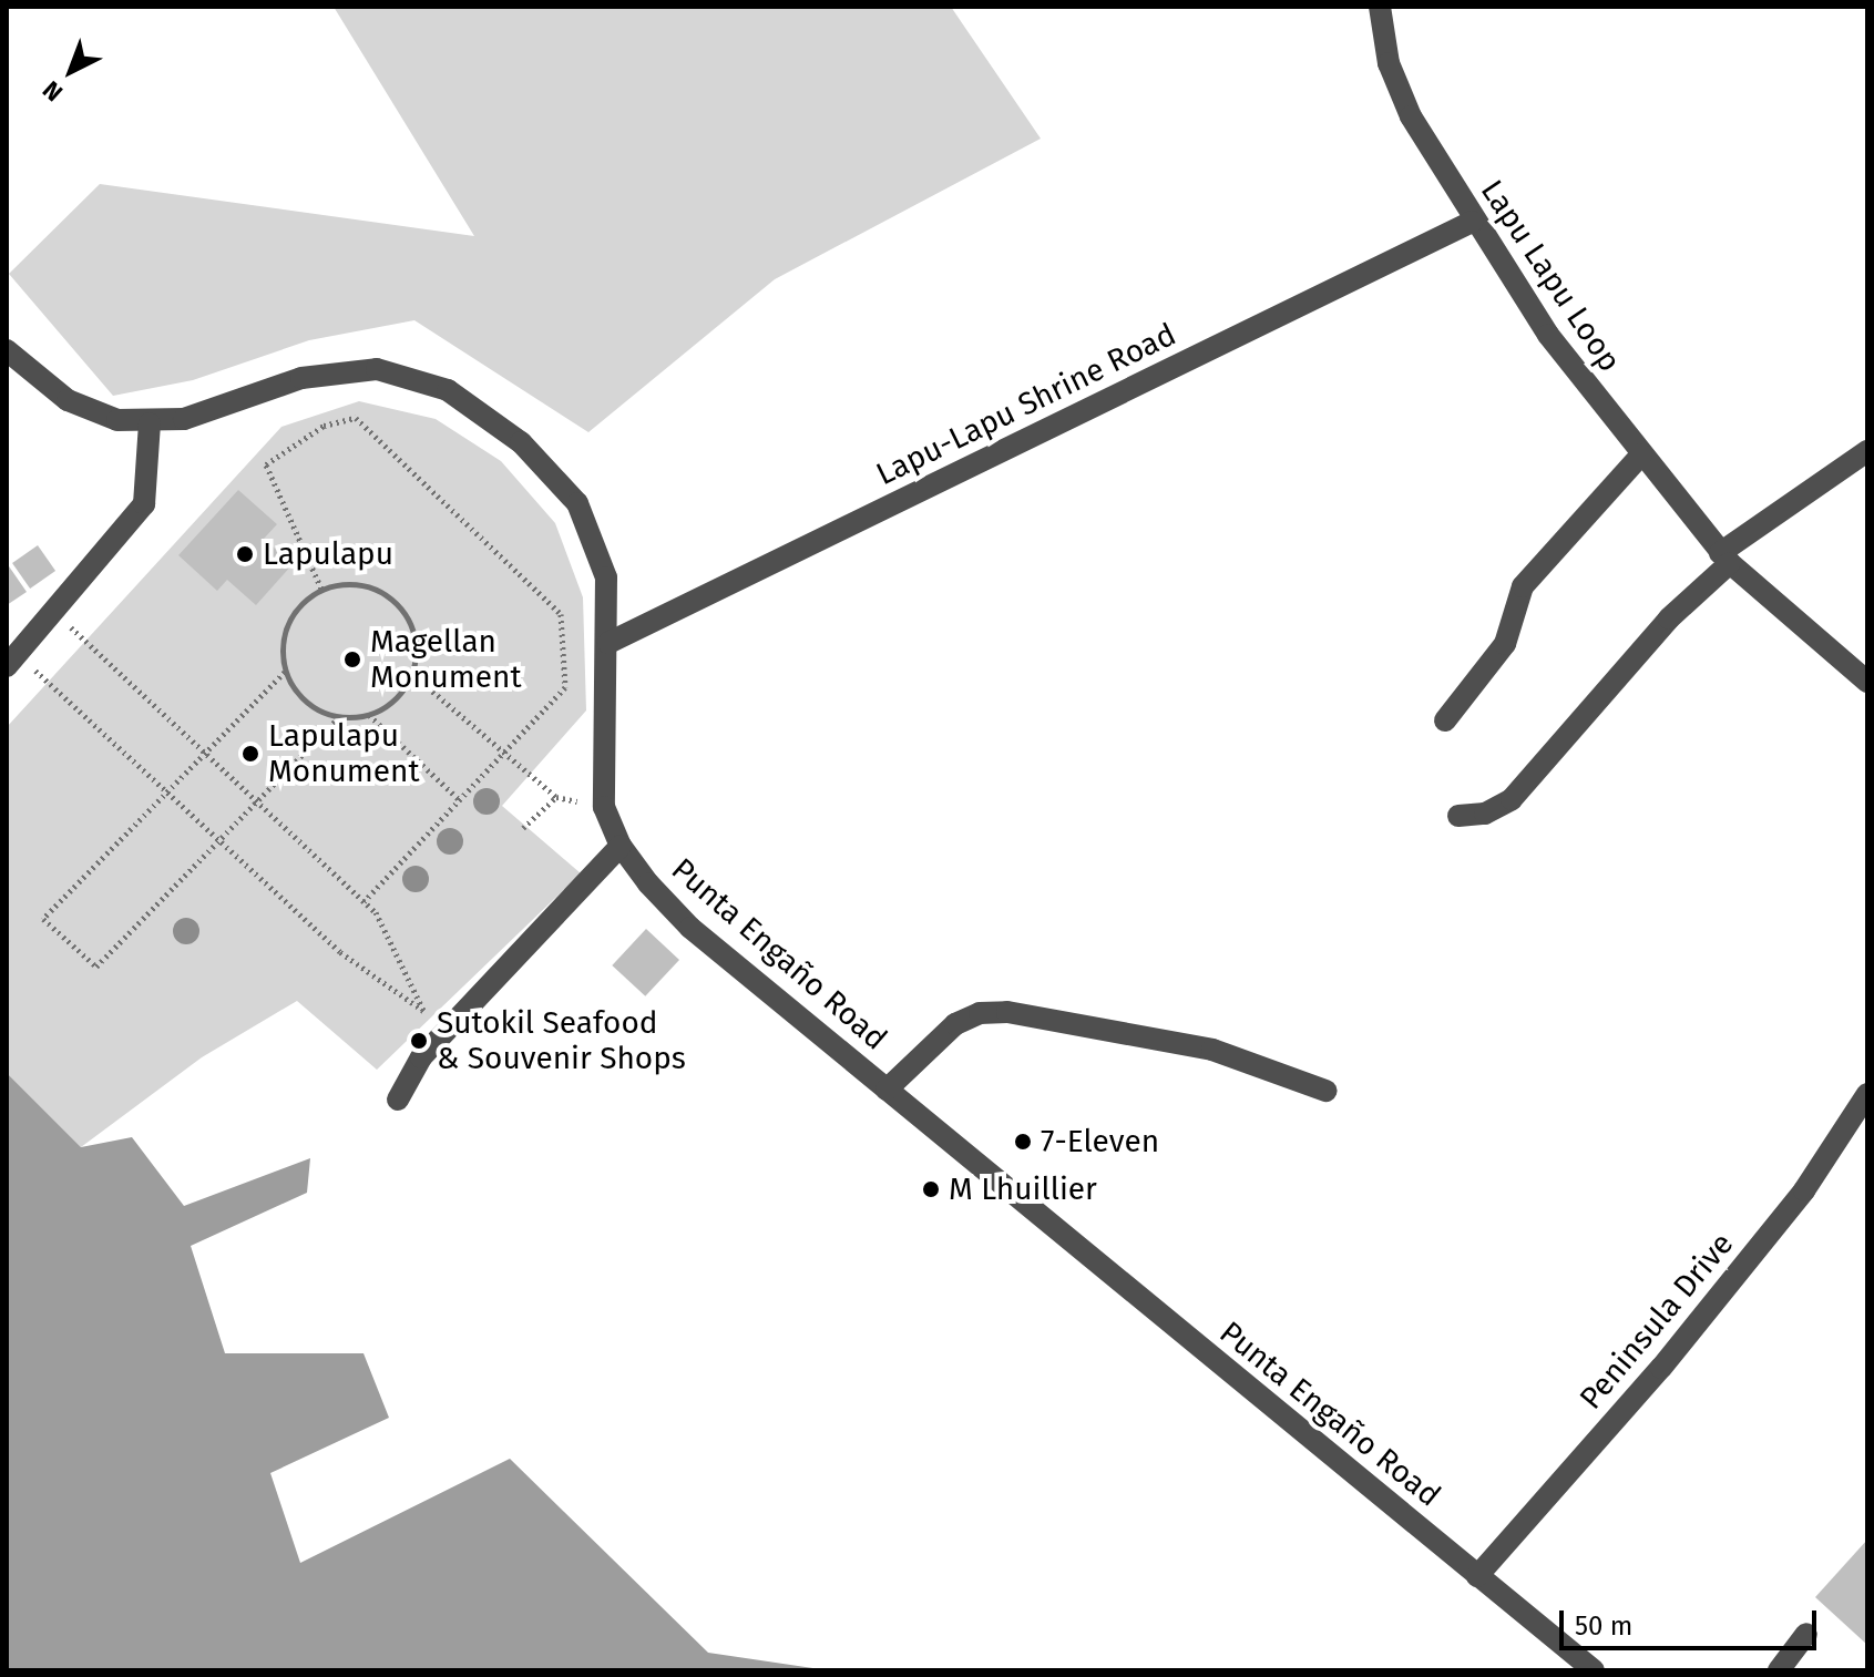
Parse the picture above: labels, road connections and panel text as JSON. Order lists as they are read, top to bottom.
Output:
{
  "streets": {
    "street": [
      "Lapu Lapu Loop",
      "Lapu-Lapu Shrine Road",
      "Punta Engaño Road",
      "Peninsula Drive"
    ]
  },
  "crossings": [
    ["Lapu Lapu Loop", "Lapu-Lapu Shrine Road"],
    ["Lapu-Lapu Shrine Road", "Punta Engaño Road"],
    ["Punta Engaño Road", "Peninsula Drive"]
  ],
  "places": [
    "Lapulapu",
    "Magellan Monument",
    "Lapulapu Monument",
    "Sutokil Seafood & Souvenir Shops",
    "7-Eleven",
    "M Lhuillier"
  ],
  "scale_bar": "50 m",
  "north": "bottom left"
}
